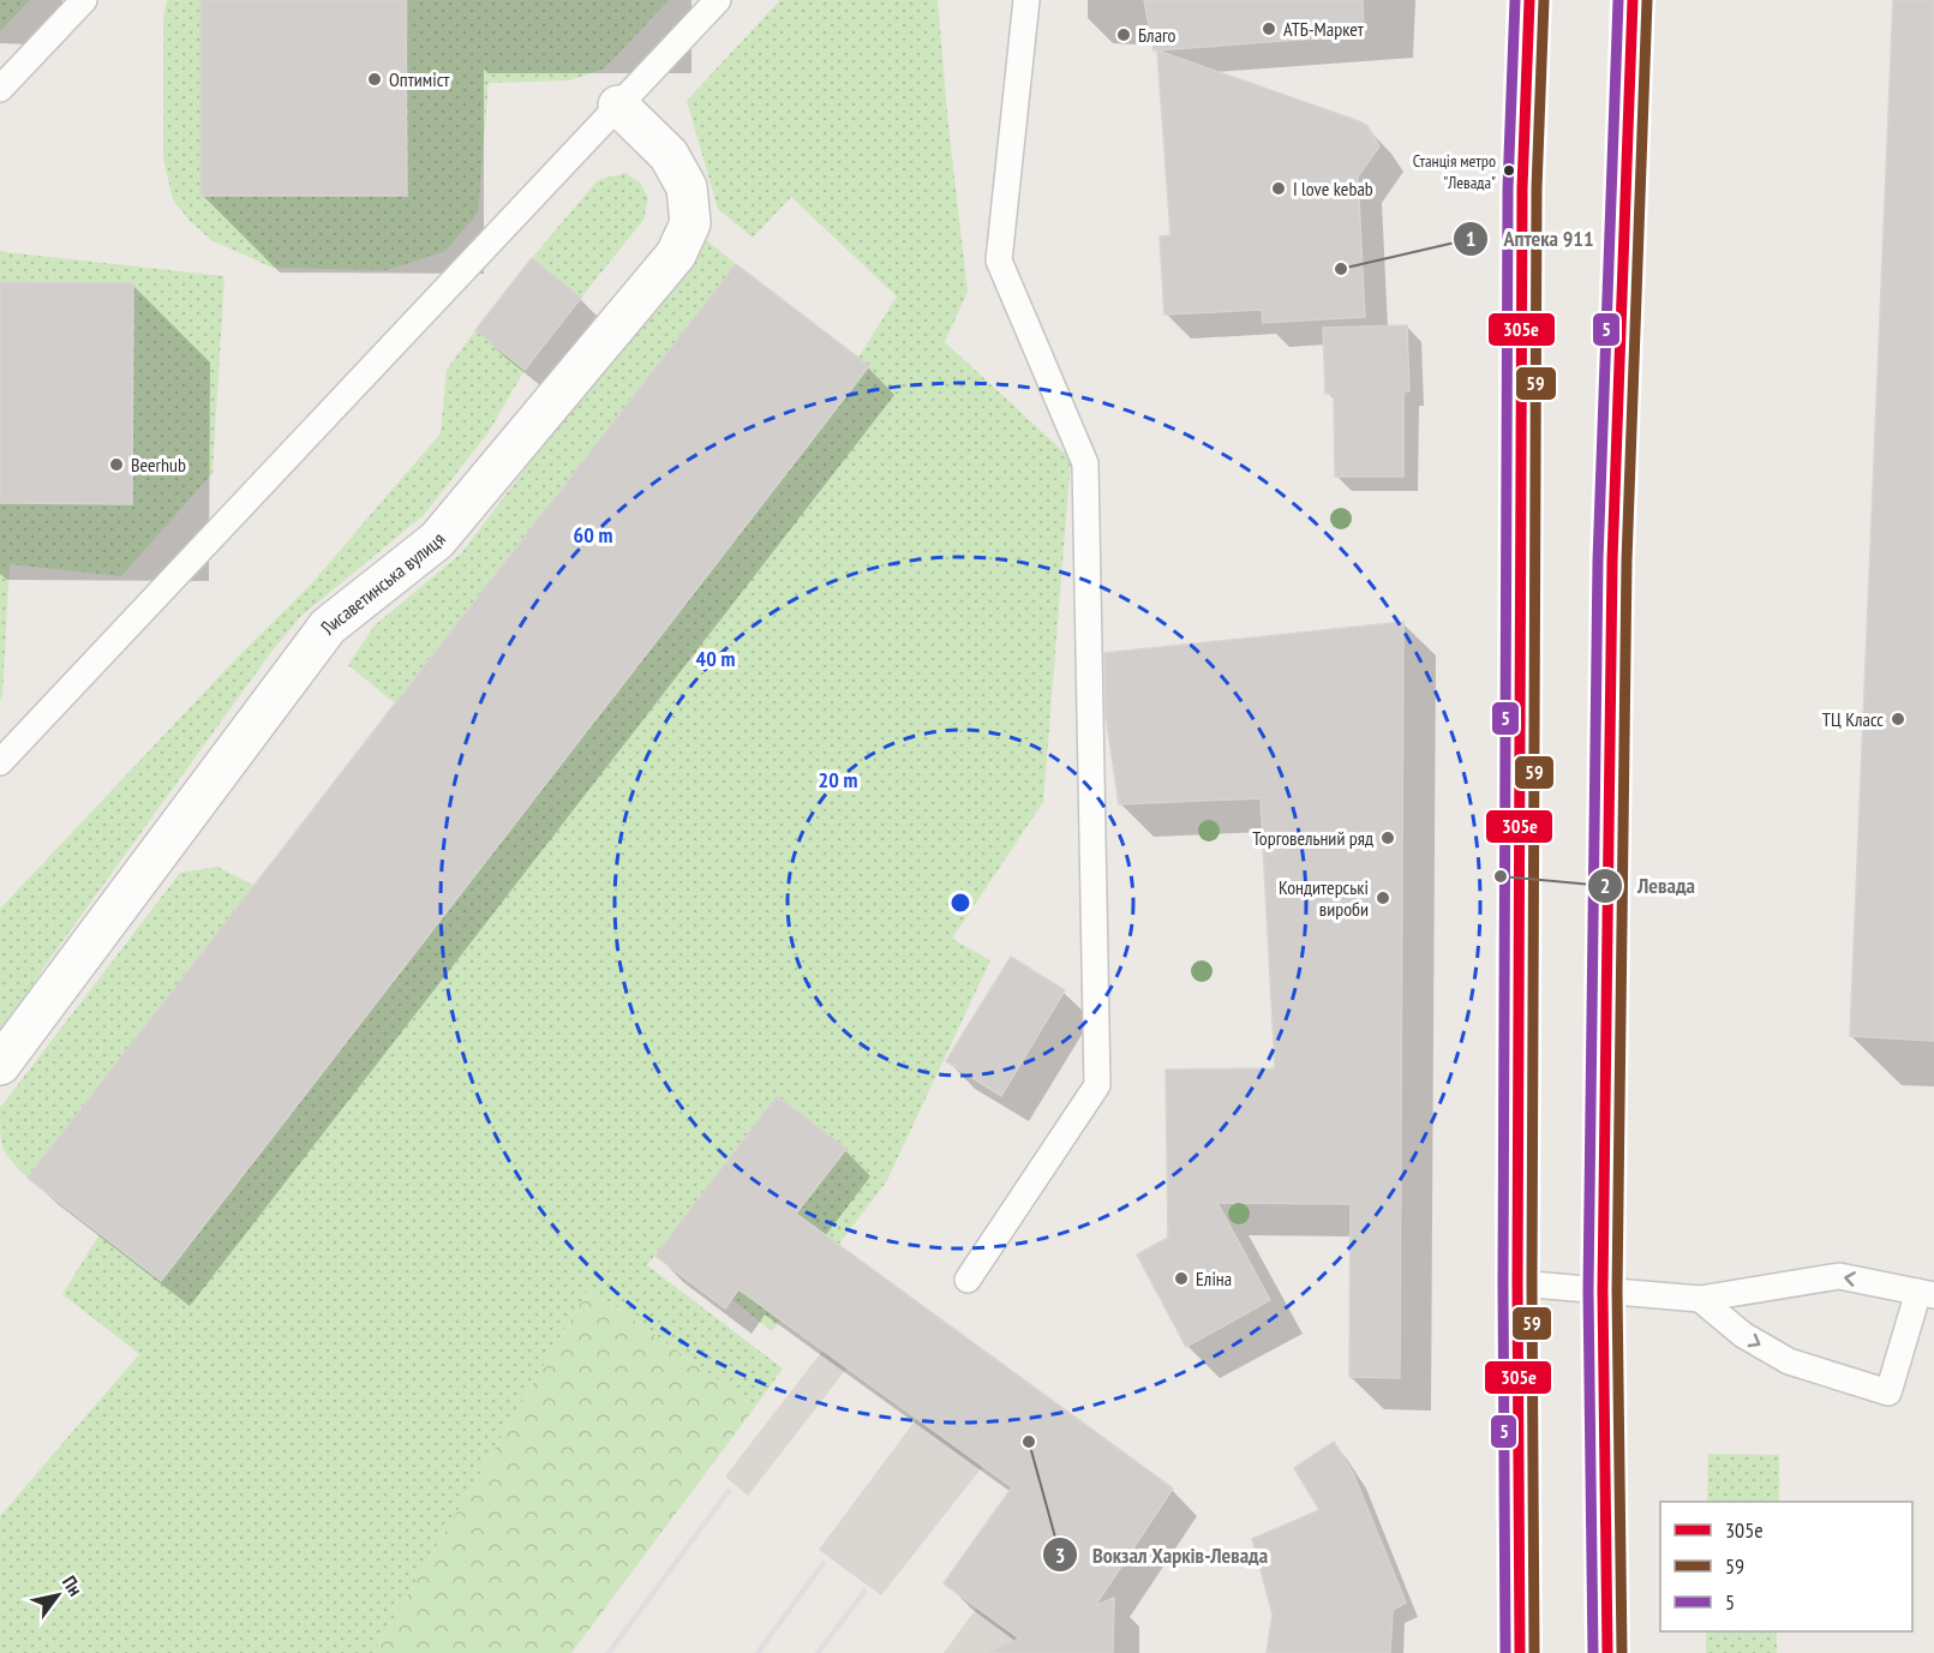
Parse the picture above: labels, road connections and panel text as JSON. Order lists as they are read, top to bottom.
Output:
{
  "streets": {
    "street": ["Лисаветинська вулиця"]
  },
  "places": [
    "АТБ-Маркет",
    "Благо",
    "Оптиміст",
    "Станція метро \"Левада\"",
    "I love kebab",
    "Аптека 911",
    "Beerhub",
    "ТЦ Класс",
    "Торговельний ряд",
    "Левада",
    "Кондитерські вироби",
    "Еліна",
    "Вокзал Харків-Левада"
  ],
  "lines": ["transit line 305e", "transit line 59", "transit line 5"],
  "legend": ["305e", "59", "5"],
  "north": "top right",
  "rings": ["60 m", "40 m", "20 m"]
}
